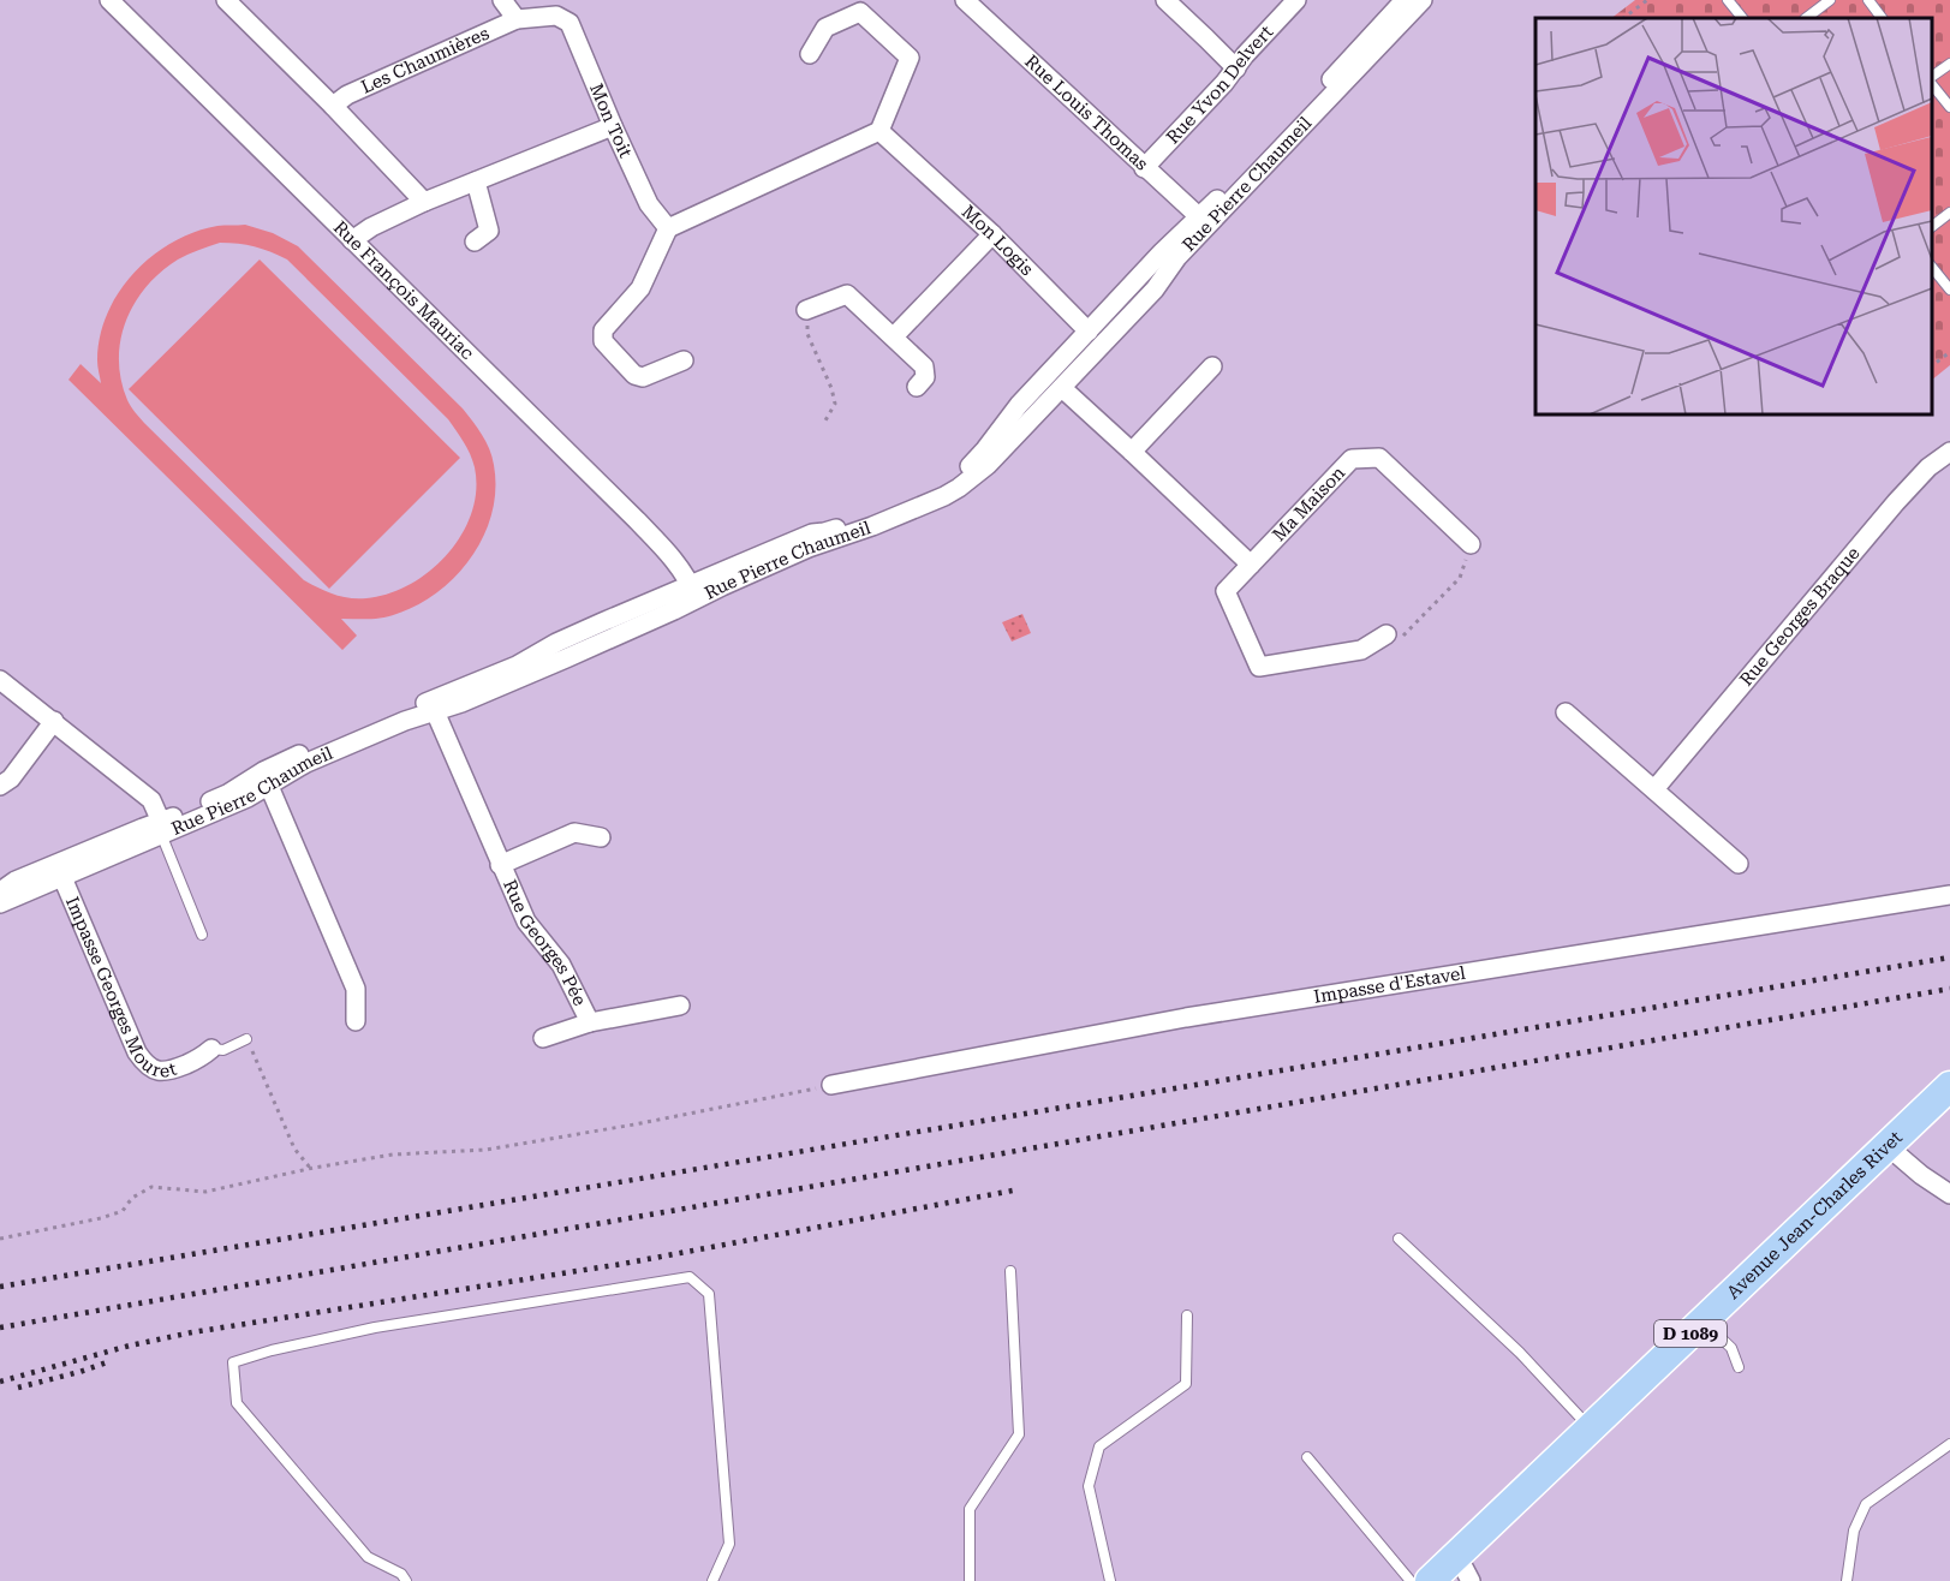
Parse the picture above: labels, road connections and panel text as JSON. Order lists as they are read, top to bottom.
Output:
{
  "streets": {
    "main road": ["Avenue Jean-Charles Rivet", "D 1089"],
    "street": [
      "Les Chaumières",
      "Rue Yvon Delvert",
      "Rue Louis Thomas",
      "Mon Toit",
      "Rue Pierre Chaumeil",
      "Mon Logis",
      "Rue François Mauriac",
      "Ma Maison",
      "Rue Georges Braque",
      "Rue Georges Pée",
      "Impasse Georges Mouret",
      "Impasse d'Estavel"
    ]
  },
  "crossings": [
    ["Les Chaumières", "Mon Toit"],
    ["Rue Yvon Delvert", "Rue Louis Thomas"],
    ["Rue Louis Thomas", "Rue Pierre Chaumeil"],
    ["Rue Pierre Chaumeil", "Mon Logis"],
    ["Rue Pierre Chaumeil", "Rue François Mauriac"],
    ["Rue Pierre Chaumeil", "Rue Georges Pée"],
    ["Rue Pierre Chaumeil", "Impasse Georges Mouret"]
  ]
}
